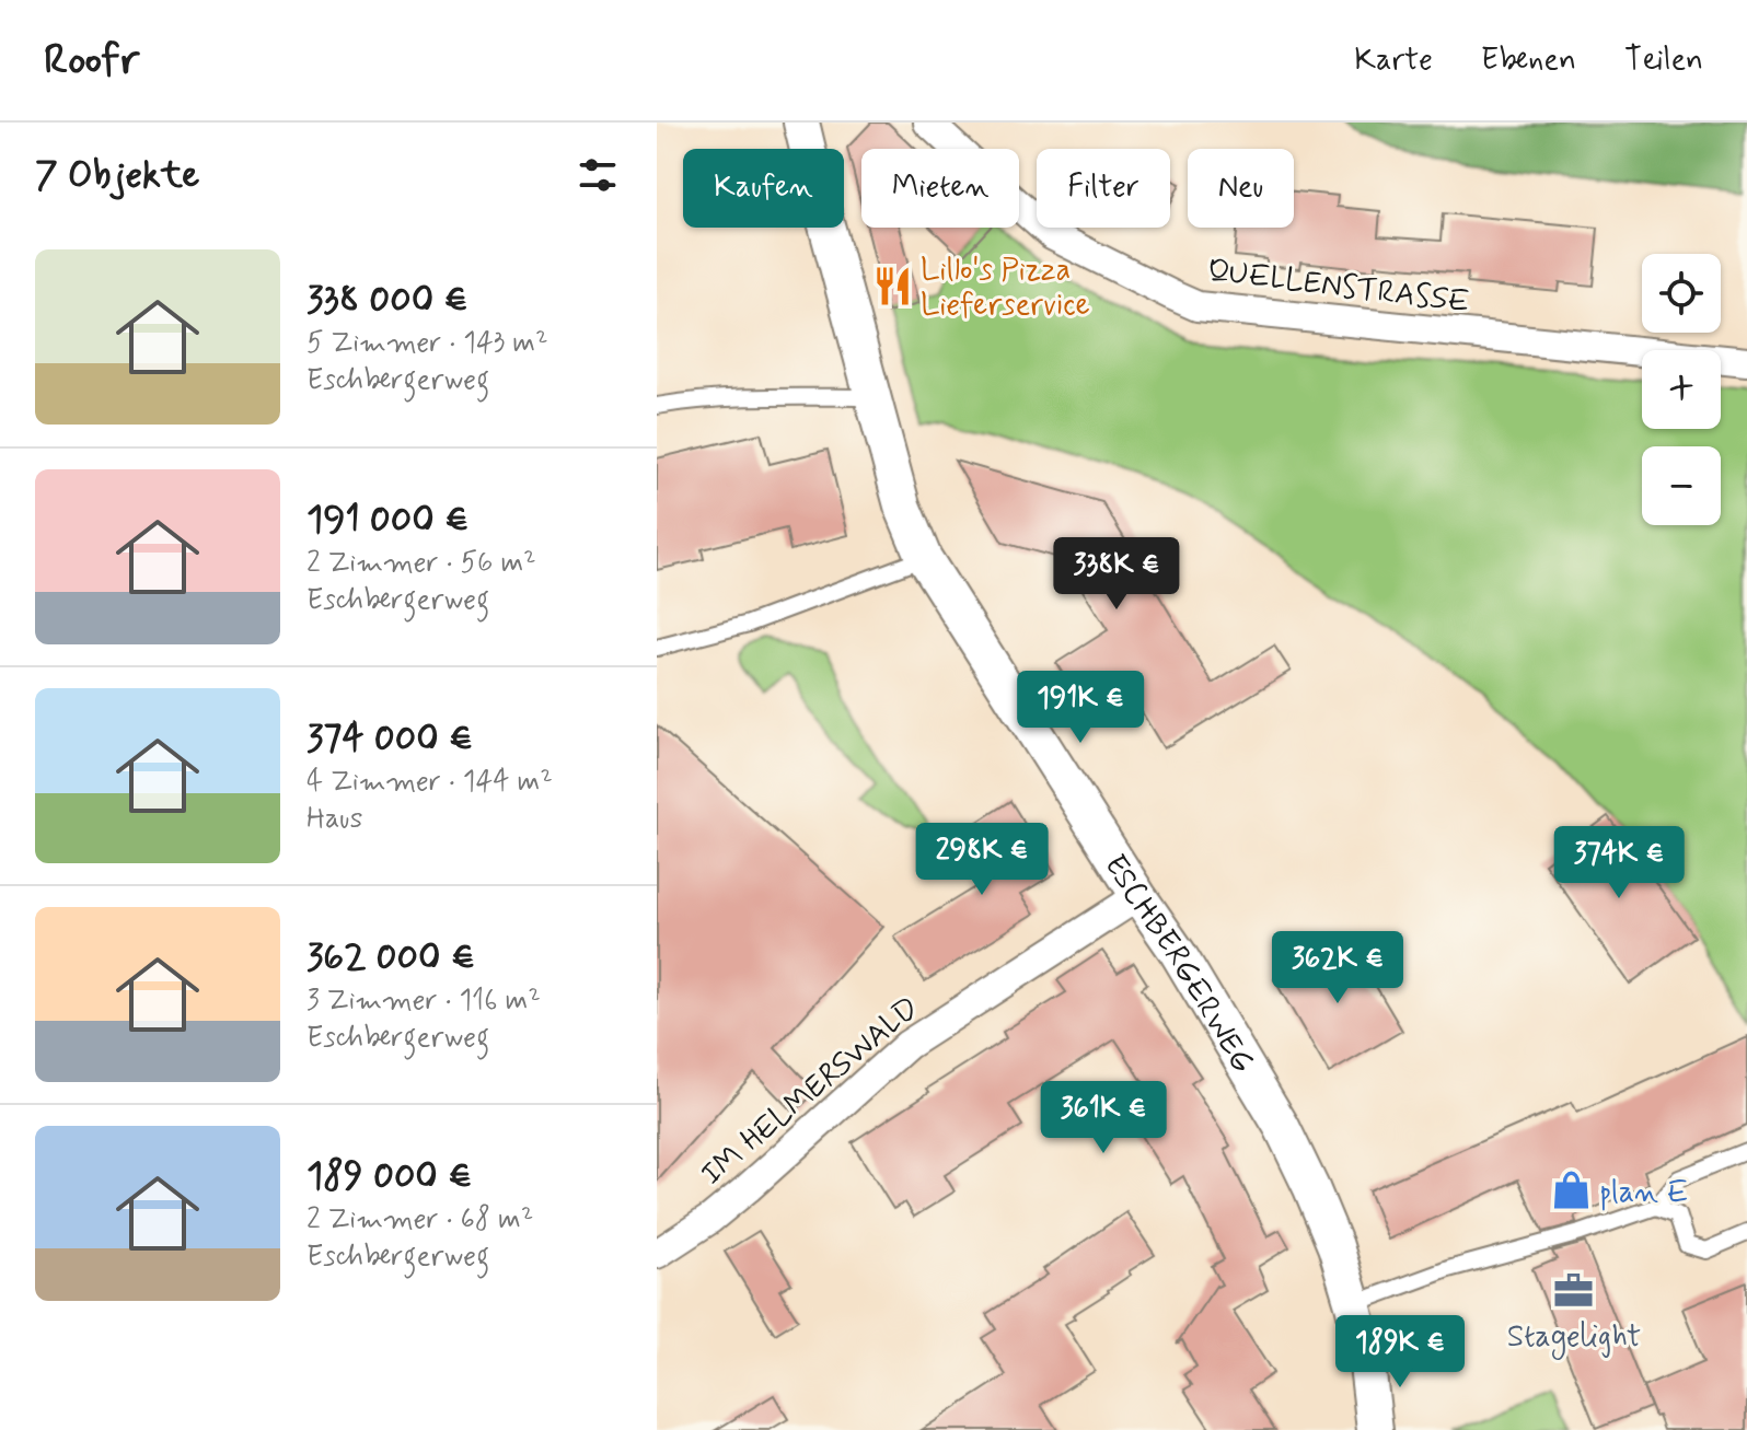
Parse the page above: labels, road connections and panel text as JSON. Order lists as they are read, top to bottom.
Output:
{
  "streets": {
    "street": ["QUELLENSTRASSE", "ESCHBERGERWEG", "IM HELMERSWALD"]
  },
  "crossings": [
    ["ESCHBERGERWEG", "IM HELMERSWALD"]
  ],
  "places": {
    "restaurant": ["Lillo's Pizza Lieferservice"],
    "shop": ["plan E"],
    "office": ["Stagelight"]
  },
  "page": {
    "header": "Roofr",
    "nav": ["Karte", "Ebenen", "Teilen"],
    "heading": "7 Objekte",
    "chip": [
      "Kaufen",
      "Mieten",
      "Filter",
      "Neu"
    ],
    "list": [
      {
        "name": "338 000 €",
        "note": "5 Zimmer · 143 m² · Eschbergerweg"
      },
      {
        "name": "191 000 €",
        "note": "2 Zimmer · 56 m² · Eschbergerweg"
      },
      {
        "name": "374 000 €",
        "note": "4 Zimmer · 144 m² · Haus"
      },
      {
        "name": "362 000 €",
        "note": "3 Zimmer · 116 m² · Eschbergerweg"
      },
      {
        "name": "189 000 €",
        "note": "2 Zimmer · 68 m² · Eschbergerweg"
      }
    ],
    "map_buttons": ["+", "−"],
    "price": [
      "338K €",
      "191K €",
      "298K €",
      "374K €",
      "362K €",
      "361K €",
      "189K €"
    ]
  }
}
